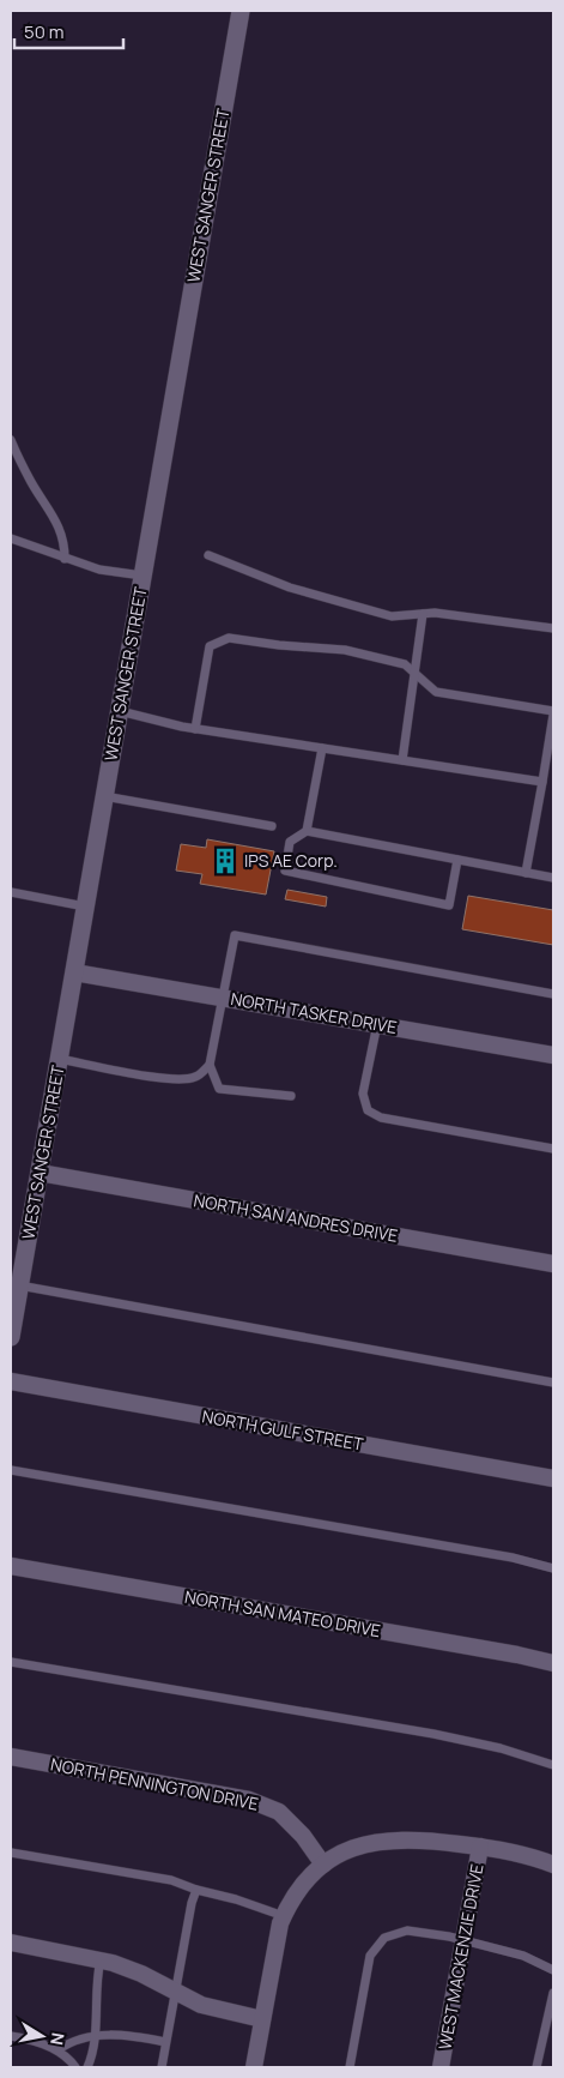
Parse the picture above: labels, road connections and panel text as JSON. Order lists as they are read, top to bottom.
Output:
{
  "streets": {
    "main road": ["WEST SANGER STREET"],
    "street": [
      "NORTH TASKER DRIVE",
      "NORTH SAN ANDRES DRIVE",
      "NORTH GULF STREET",
      "NORTH SAN MATEO DRIVE",
      "NORTH PENNINGTON DRIVE",
      "WEST MACKENZIE DRIVE"
    ]
  },
  "crossings": [
    ["WEST SANGER STREET", "NORTH TASKER DRIVE"],
    ["WEST SANGER STREET", "NORTH SAN ANDRES DRIVE"]
  ],
  "places": {
    "building": ["IPS AE Corp."]
  },
  "scale_bar": "50 m",
  "north": "right"
}
